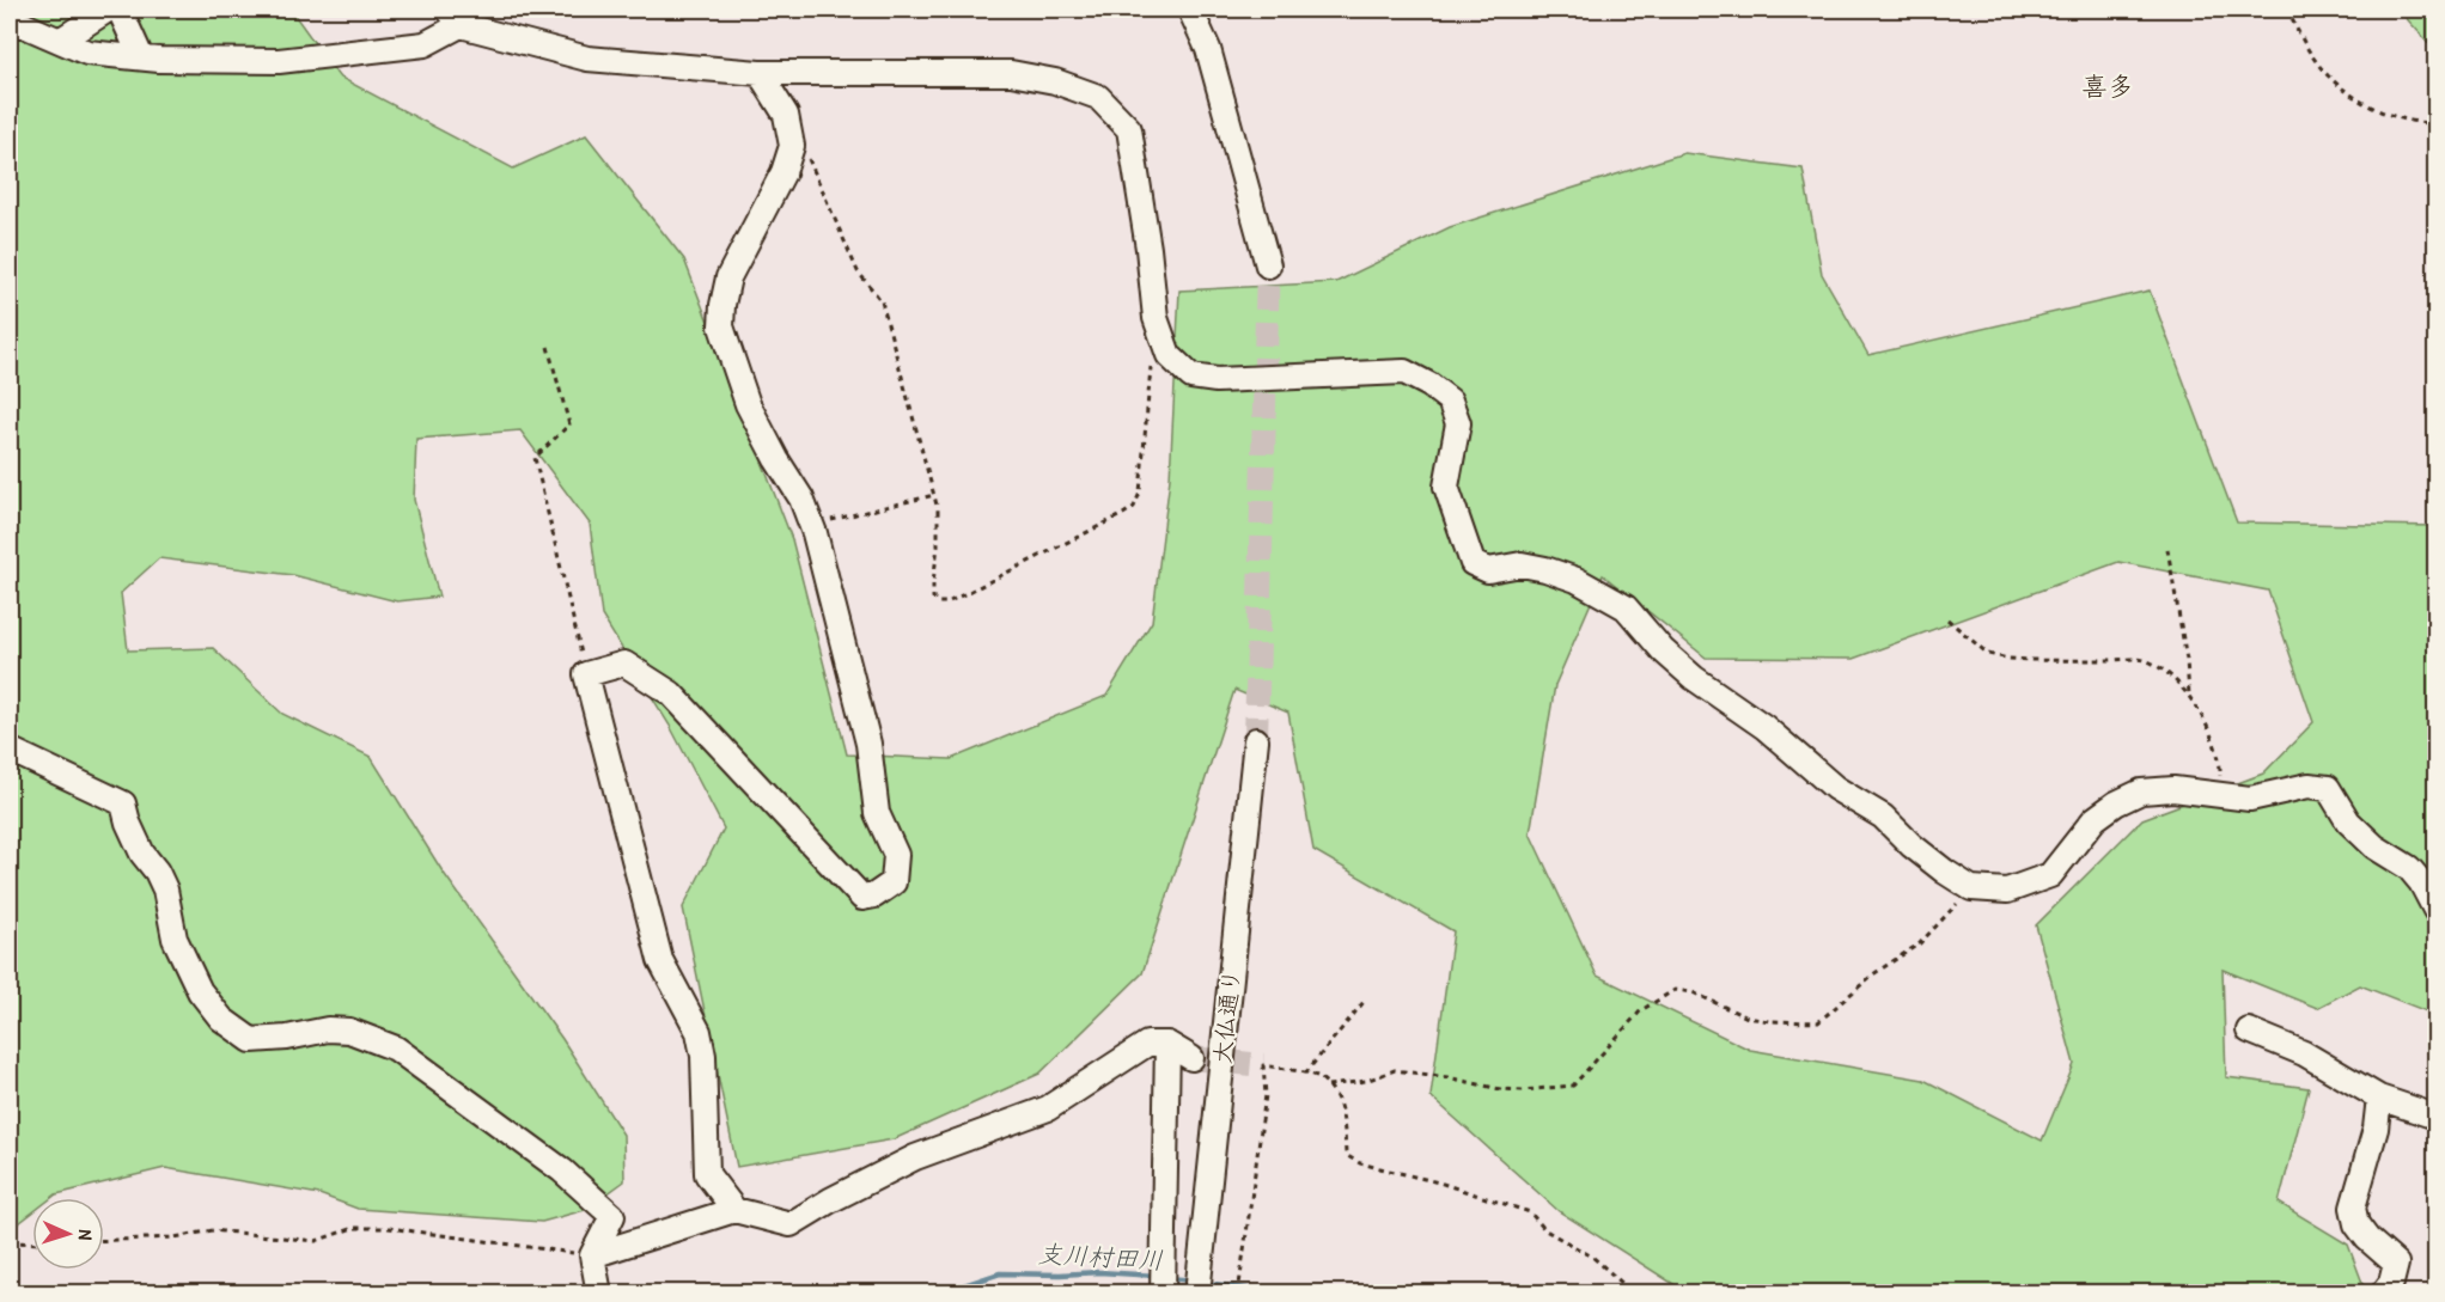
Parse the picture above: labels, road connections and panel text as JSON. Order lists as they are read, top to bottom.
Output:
{
  "streets": {
    "street": ["大仏通り"]
  },
  "districts": ["喜多"],
  "water": ["支川村田川"],
  "north": "right"
}
